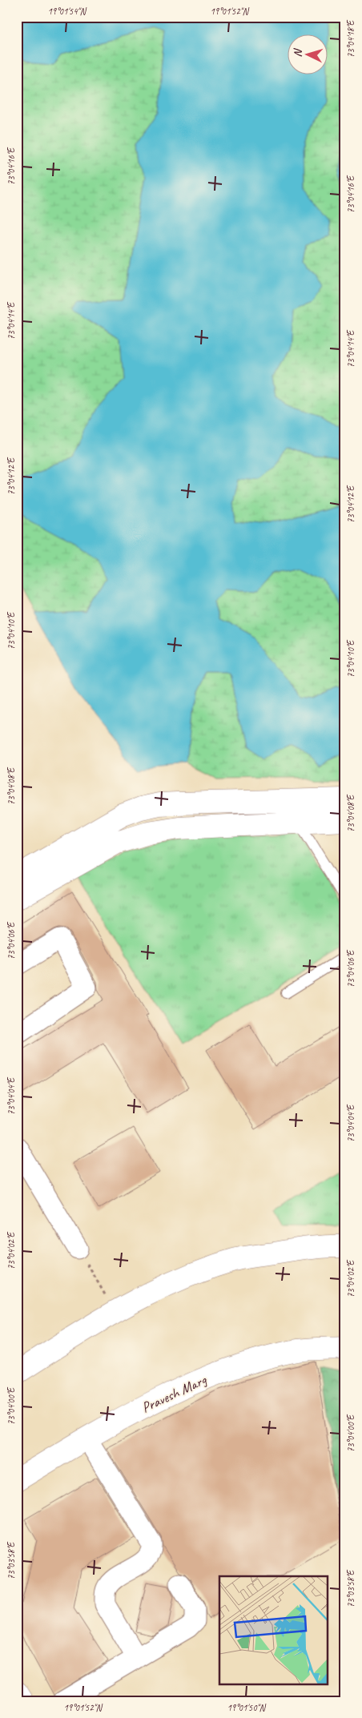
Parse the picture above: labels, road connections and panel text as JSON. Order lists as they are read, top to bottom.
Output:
{
  "streets": {
    "street": ["Pravesh Marg"]
  },
  "north": "left",
  "coordinates": [
    "19°01'54\"N",
    "19°01'52\"N",
    "73°04'18\"E",
    "73°04'16\"E",
    "73°04'14\"E",
    "73°04'12\"E",
    "73°04'10\"E",
    "73°04'08\"E",
    "73°04'06\"E",
    "73°04'04\"E",
    "73°04'02\"E",
    "73°04'00\"E",
    "73°03'58\"E",
    "19°01'50\"N"
  ]
}
